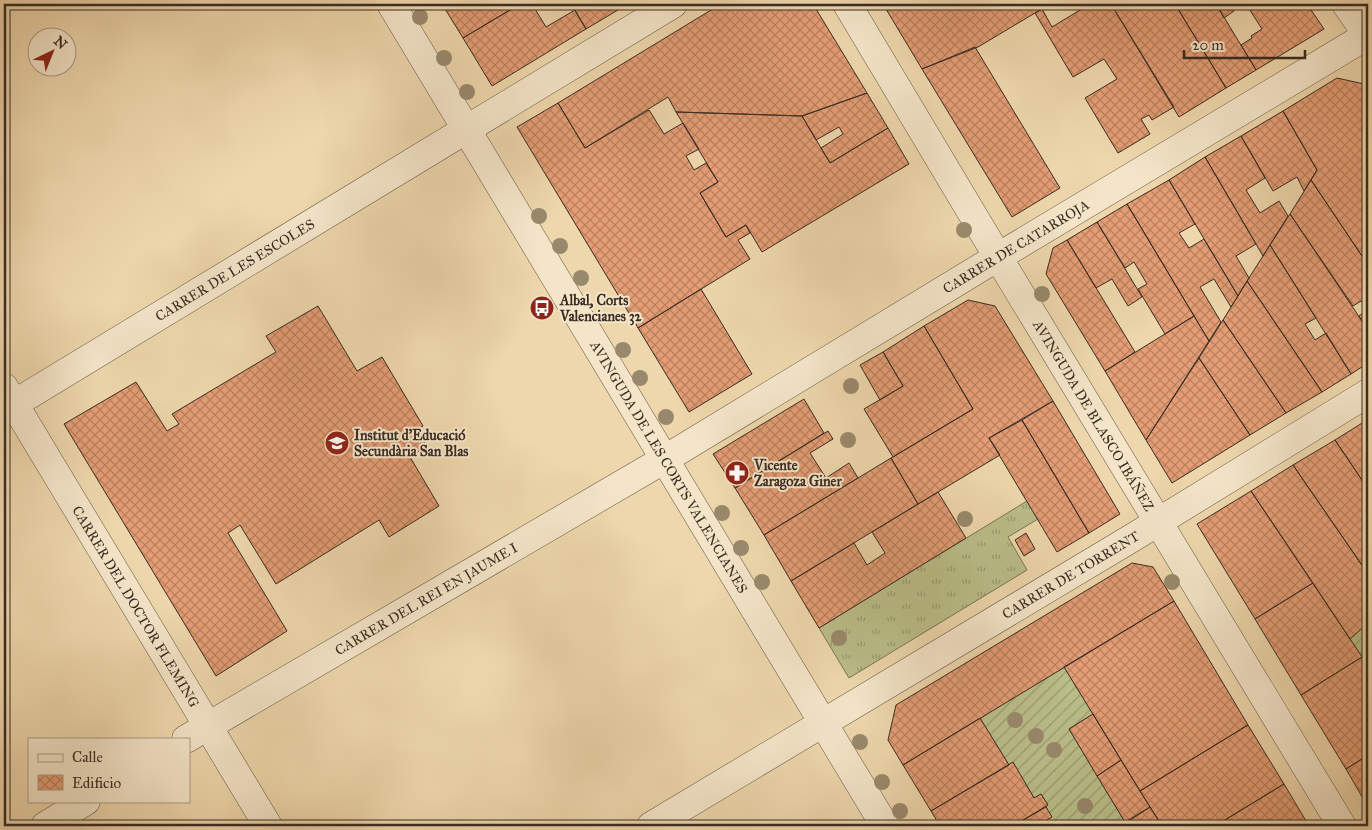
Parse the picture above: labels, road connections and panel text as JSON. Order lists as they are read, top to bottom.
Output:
{
  "streets": {
    "street": [
      "CARRER DE CATARROJA",
      "CARRER DE LES ESCOLES",
      "AVINGUDA DE BLASCO IBÁÑEZ",
      "AVINGUDA DE LES CORTS VALENCIANES",
      "CARRER DE TORRENT",
      "CARRER DEL REI EN JAUME I",
      "CARRER DEL DOCTOR FLEMING"
    ]
  },
  "crossings": [
    ["CARRER DE CATARROJA", "AVINGUDA DE BLASCO IBÁÑEZ"],
    ["CARRER DE CATARROJA", "AVINGUDA DE LES CORTS VALENCIANES"],
    ["CARRER DE CATARROJA", "CARRER DEL REI EN JAUME I"],
    ["CARRER DE LES ESCOLES", "AVINGUDA DE LES CORTS VALENCIANES"],
    ["CARRER DE LES ESCOLES", "CARRER DEL DOCTOR FLEMING"],
    ["AVINGUDA DE BLASCO IBÁÑEZ", "CARRER DE TORRENT"],
    ["AVINGUDA DE LES CORTS VALENCIANES", "CARRER DE TORRENT"],
    ["AVINGUDA DE LES CORTS VALENCIANES", "CARRER DEL REI EN JAUME I"],
    ["CARRER DEL REI EN JAUME I", "CARRER DEL DOCTOR FLEMING"]
  ],
  "places": {
    "bus stop": ["Albal, Corts Valencianes 32"],
    "school or university": ["Institut d'Educació Secundària San Blas"],
    "pharmacy": ["Vicente Zaragoza Giner"]
  },
  "legend": ["Calle", "Edificio"],
  "scale_bar": "20 m",
  "north": "top right"
}
